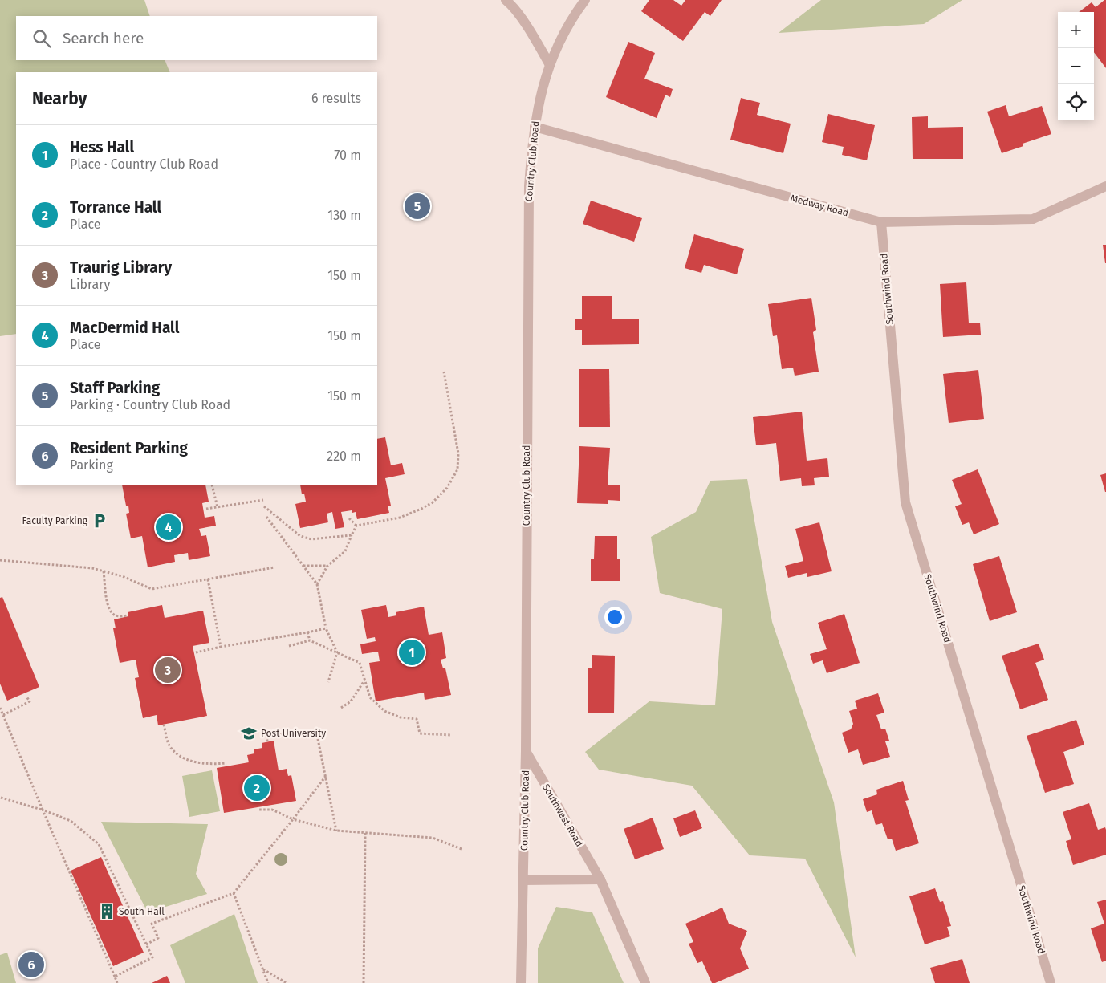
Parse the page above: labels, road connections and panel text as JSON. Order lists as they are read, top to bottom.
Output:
{
  "streets": {
    "street": [
      "Country Club Road",
      "Medway Road",
      "Southwind Road",
      "Southwest Road"
    ]
  },
  "crossings": [
    ["Country Club Road", "Medway Road"],
    ["Country Club Road", "Southwest Road"],
    ["Medway Road", "Southwind Road"]
  ],
  "places": {
    "parking": ["Faculty Parking"],
    "school or university": ["Post University"],
    "building": ["South Hall"]
  },
  "page": {
    "map_buttons": ["+", "−"],
    "search": "Search here",
    "heading": ["Nearby", "6 results"],
    "list": [
      {
        "mark": "1",
        "name": "Hess Hall",
        "note": "Place · Country Club Road",
        "value": "70 m"
      },
      {
        "mark": "2",
        "name": "Torrance Hall",
        "note": "Place",
        "value": "130 m"
      },
      {
        "mark": "3",
        "name": "Traurig Library",
        "note": "Library",
        "value": "150 m"
      },
      {
        "mark": "4",
        "name": "MacDermid Hall",
        "note": "Place",
        "value": "150 m"
      },
      {
        "mark": "5",
        "name": "Staff Parking",
        "note": "Parking · Country Club Road",
        "value": "150 m"
      },
      {
        "mark": "6",
        "name": "Resident Parking",
        "note": "Parking",
        "value": "220 m"
      }
    ],
    "pins": [
      "5",
      "4",
      "1",
      "3",
      "2",
      "6"
    ]
  }
}
